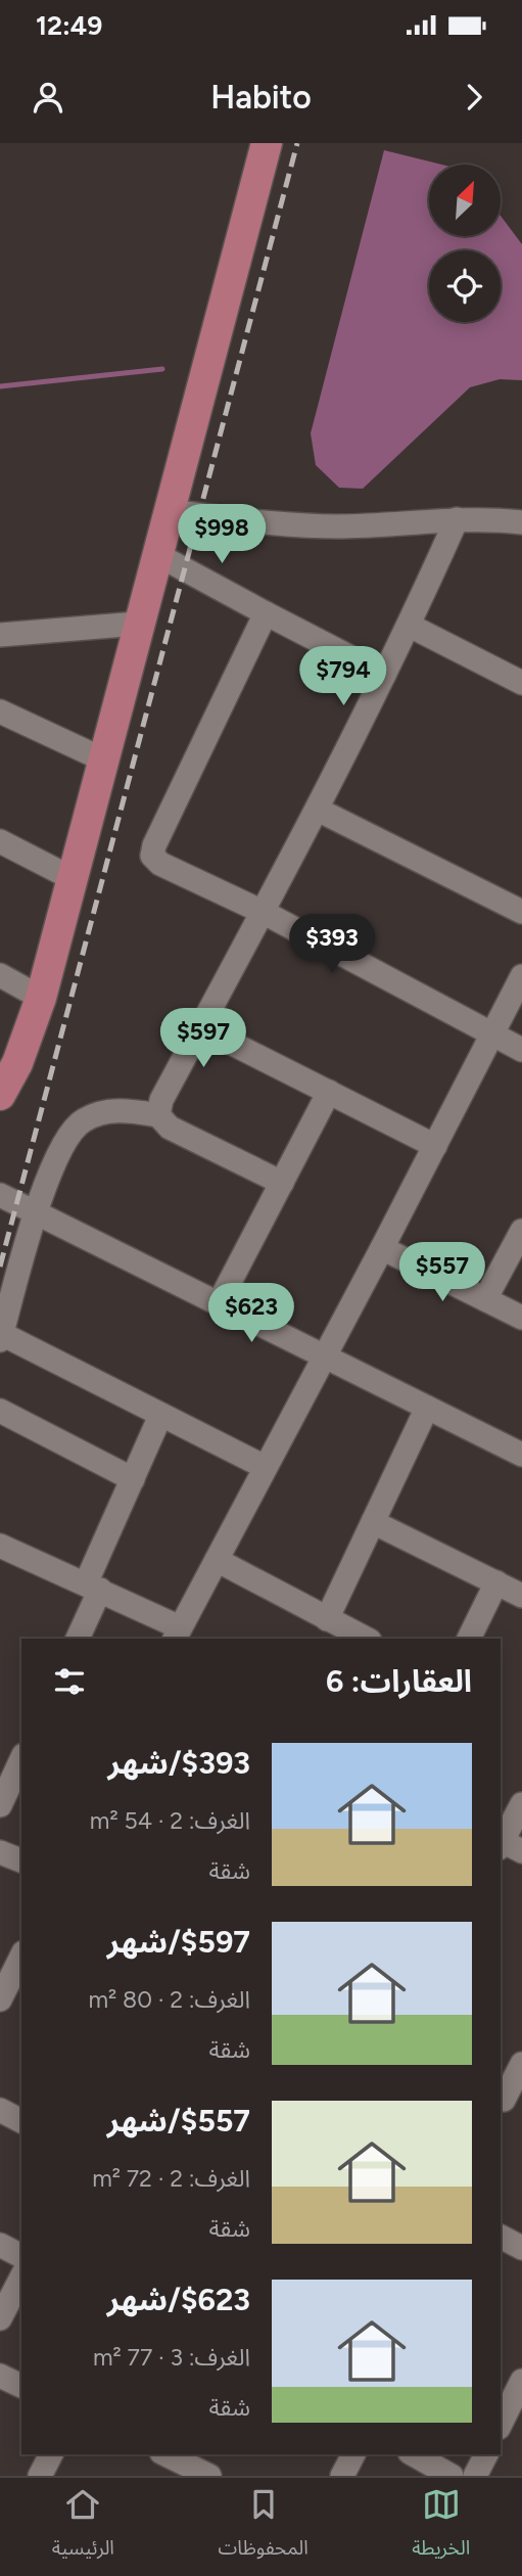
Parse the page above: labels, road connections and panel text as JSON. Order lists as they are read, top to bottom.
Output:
{
  "north": "top right",
  "page": {
    "status": "12:49",
    "header": "Habito",
    "price": [
      "$998",
      "$794",
      "$393",
      "$597",
      "$557",
      "$623"
    ],
    "heading": "العقارات: 6",
    "list": [
      {
        "name": "$393/شهر",
        "note": "الغرف: 2 · 54 m² · شقة"
      },
      {
        "name": "$597/شهر",
        "note": "الغرف: 2 · 80 m² · شقة"
      },
      {
        "name": "$557/شهر",
        "note": "الغرف: 2 · 72 m² · شقة"
      },
      {
        "name": "$623/شهر",
        "note": "الغرف: 3 · 77 m² · شقة"
      }
    ],
    "tabs": ["الخريطة", "المحفوظات", "الرئيسية"]
  }
}
